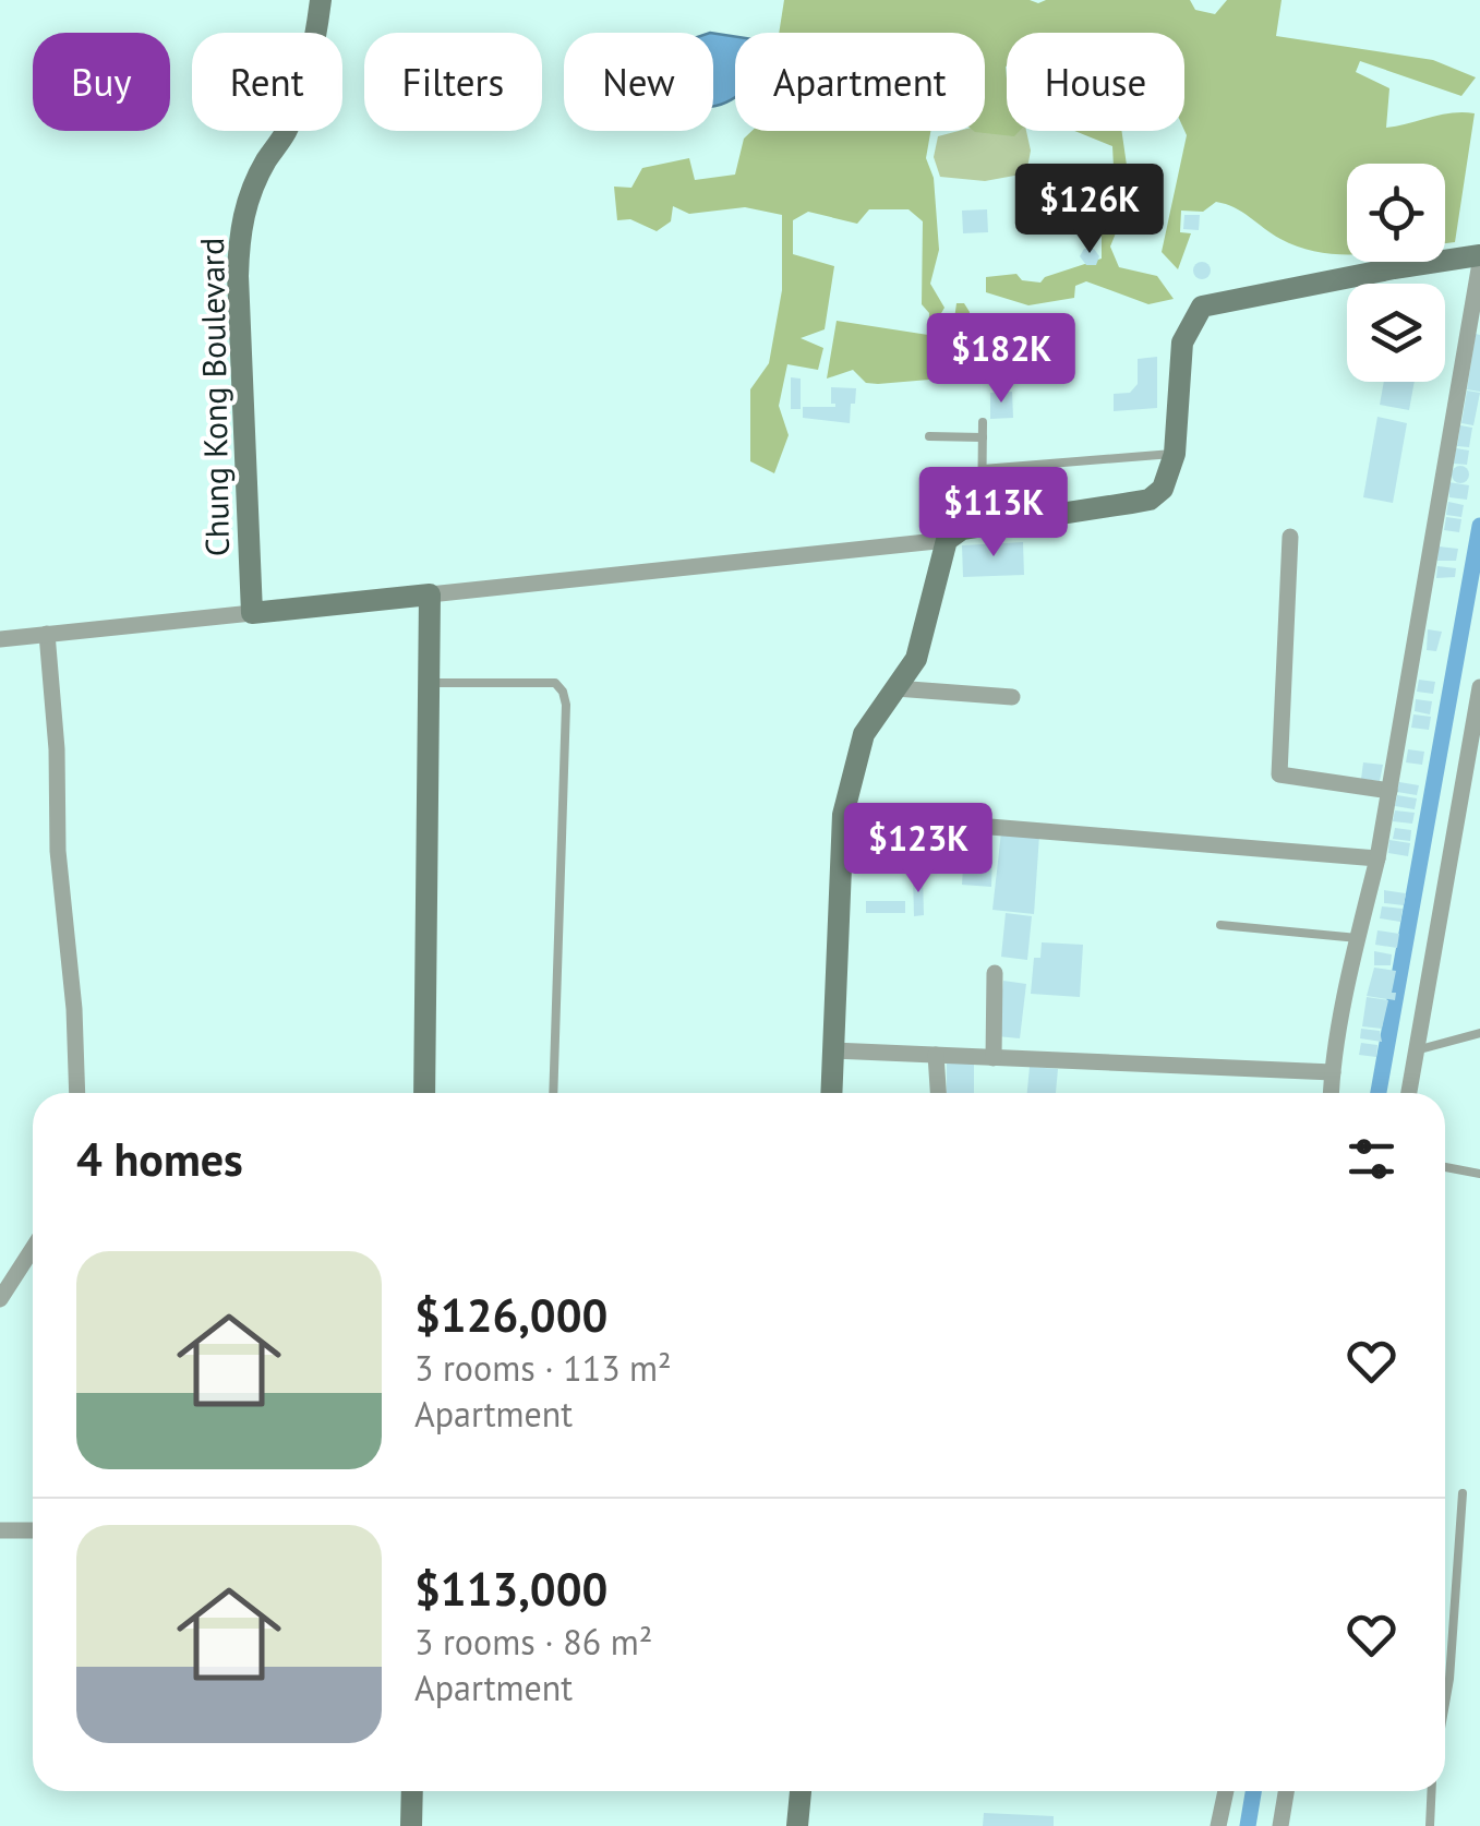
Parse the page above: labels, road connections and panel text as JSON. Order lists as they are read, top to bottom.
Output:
{
  "streets": {
    "main road": ["Chung Kong Boulevard"]
  },
  "page": {
    "chip": [
      "Buy",
      "Rent",
      "Filters",
      "New",
      "Apartment",
      "House"
    ],
    "price": [
      "$126K",
      "$182K",
      "$113K",
      "$123K"
    ],
    "heading": "4 homes",
    "list": [
      {
        "name": "$126,000",
        "note": "3 rooms · 113 m² · Apartment"
      },
      {
        "name": "$113,000",
        "note": "3 rooms · 86 m² · Apartment"
      }
    ]
  }
}
